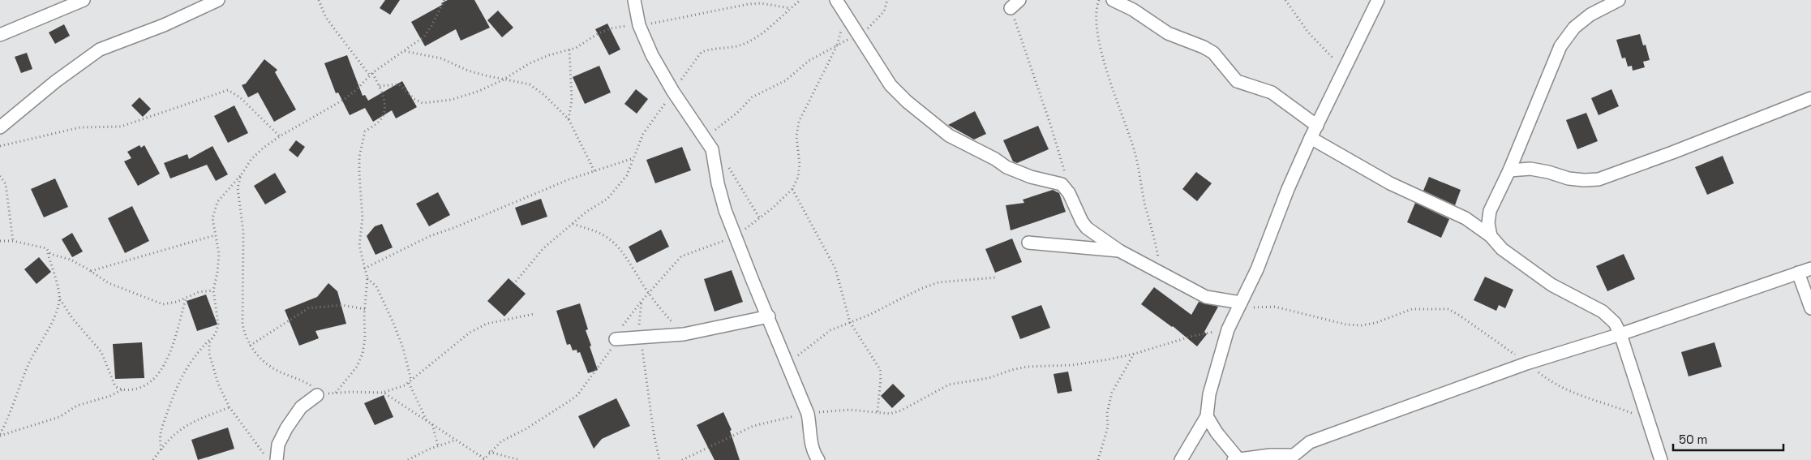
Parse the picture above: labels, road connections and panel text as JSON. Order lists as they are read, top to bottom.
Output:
{
  "scale_bar": "50 m"
}
